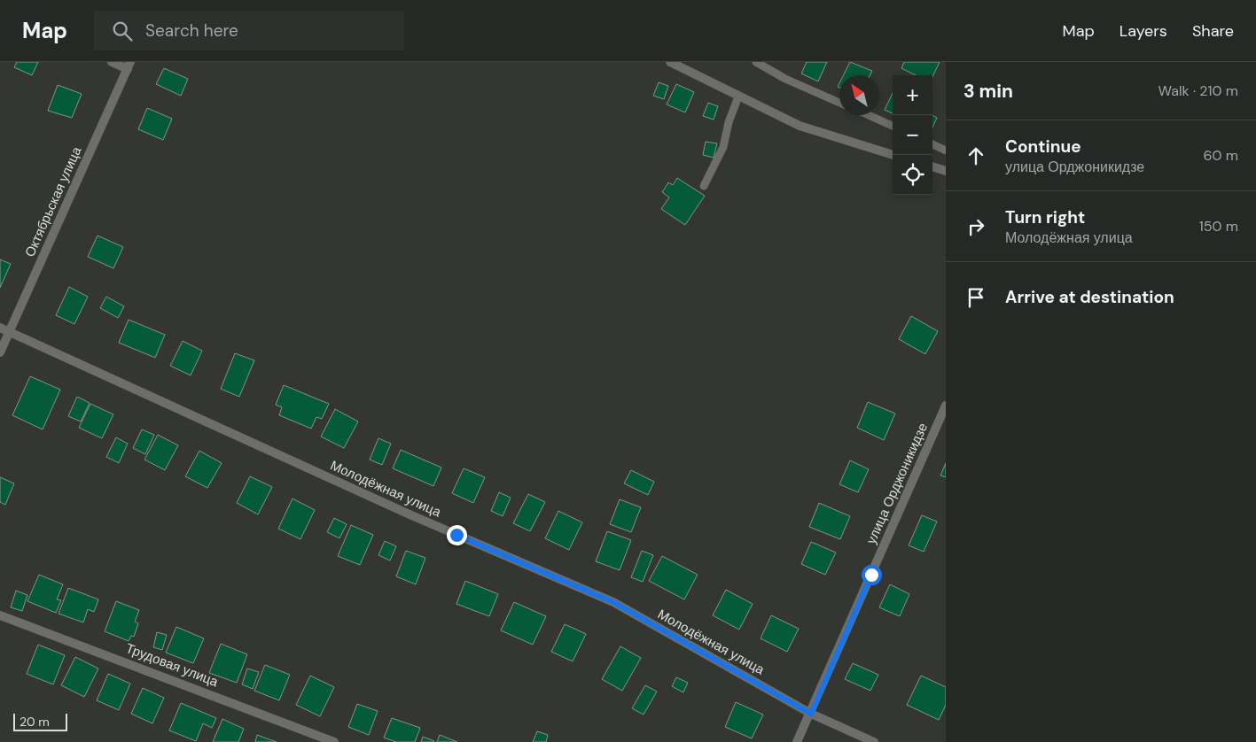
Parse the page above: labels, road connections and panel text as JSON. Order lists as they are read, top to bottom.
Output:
{
  "streets": {
    "street": [
      "Октябрьская улица",
      "улица Орджоникидзе",
      "Молодёжная улица",
      "Трудовая улица"
    ]
  },
  "crossings": [
    ["Октябрьская улица", "Молодёжная улица"],
    ["улица Орджоникидзе", "Молодёжная улица"]
  ],
  "scale_bar": "20 m",
  "north": "top left",
  "page": {
    "header": "Map",
    "search": "Search here",
    "nav": ["Map", "Layers", "Share"],
    "heading": ["3 min", "Walk · 210 m"],
    "map_buttons": ["+", "−"],
    "list": [
      ["Continue", "улица Орджоникидзе", "60 m"],
      ["Turn right", "Молодёжная улица", "150 m"],
      "Arrive at destination"
    ],
    "scale": "20 m"
  }
}
